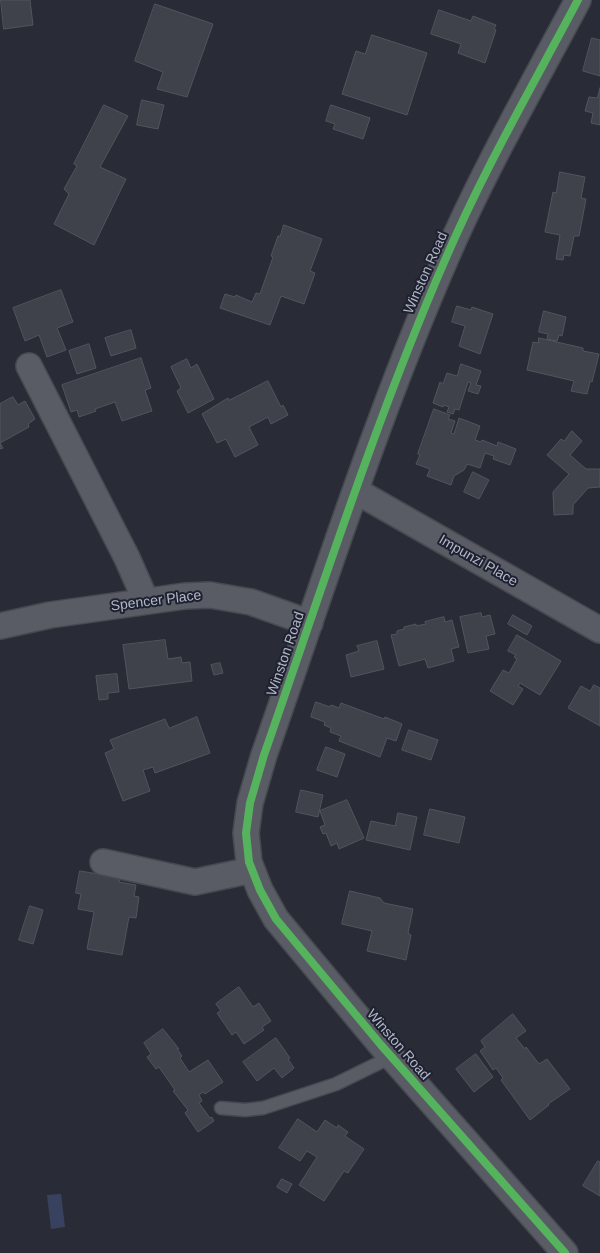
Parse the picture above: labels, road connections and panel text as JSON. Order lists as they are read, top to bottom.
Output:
{
  "streets": {
    "street": ["Winston Road", "Impunzi Place", "Spencer Place"]
  },
  "crossings": [
    ["Winston Road", "Impunzi Place"],
    ["Winston Road", "Spencer Place"]
  ]
}
